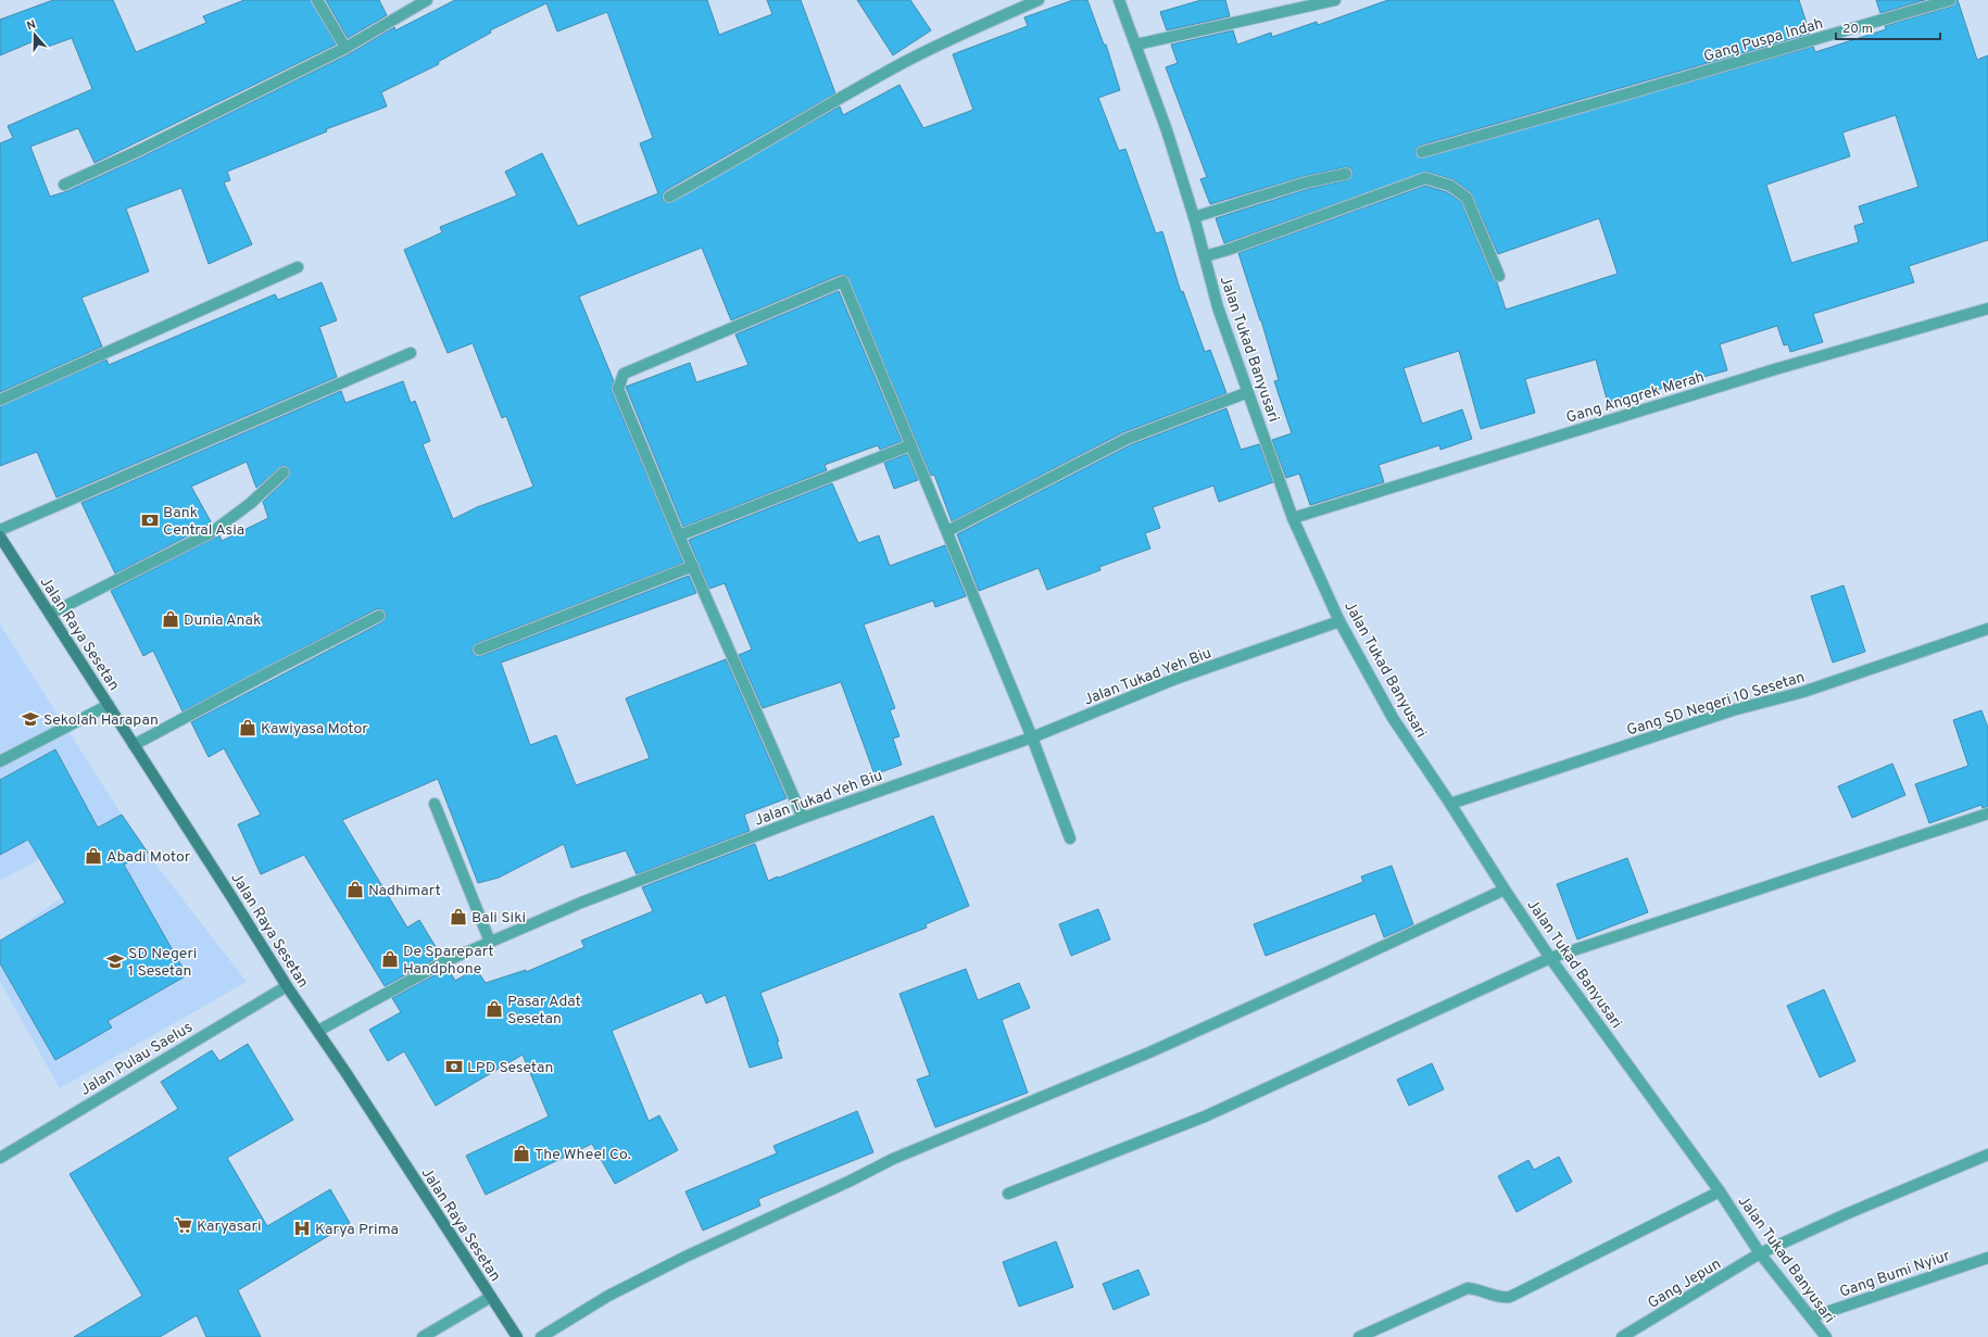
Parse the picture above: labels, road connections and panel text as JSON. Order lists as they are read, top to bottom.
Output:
{
  "streets": {
    "main road": ["Jalan Raya Sesetan"],
    "street": [
      "Gang Puspa Indah",
      "Jalan Tukad Banyusari",
      "Gang Anggrek Merah",
      "Jalan Tukad Yeh Biu",
      "Gang SD Negeri 10 Sesetan",
      "Jalan Pulau Saelus",
      "Gang Bumi Nyiur",
      "Gang Jepun"
    ]
  },
  "crossings": [
    ["Jalan Tukad Banyusari", "Gang Anggrek Merah"],
    ["Jalan Tukad Banyusari", "Jalan Tukad Yeh Biu"],
    ["Jalan Tukad Banyusari", "Gang SD Negeri 10 Sesetan"],
    ["Jalan Tukad Banyusari", "Gang Bumi Nyiur"],
    ["Jalan Tukad Banyusari", "Gang Jepun"],
    ["Jalan Raya Sesetan", "Jalan Tukad Yeh Biu"],
    ["Jalan Raya Sesetan", "Jalan Pulau Saelus"]
  ],
  "places": {
    "bank": ["Bank Central Asia", "LPD Sesetan"],
    "shop": [
      "Dunia Anak",
      "Kawiyasa Motor",
      "Abadi Motor",
      "Nadhimart",
      "Bali Siki",
      "De Sparepart Handphone",
      "Pasar Adat Sesetan",
      "The Wheel Co."
    ],
    "school or university": ["Sekolah Harapan", "SD Negeri 1 Sesetan"],
    "supermarket": ["Karyasari"],
    "hospital": ["Karya Prima"]
  },
  "scale_bar": "20 m",
  "north": "top"
}
